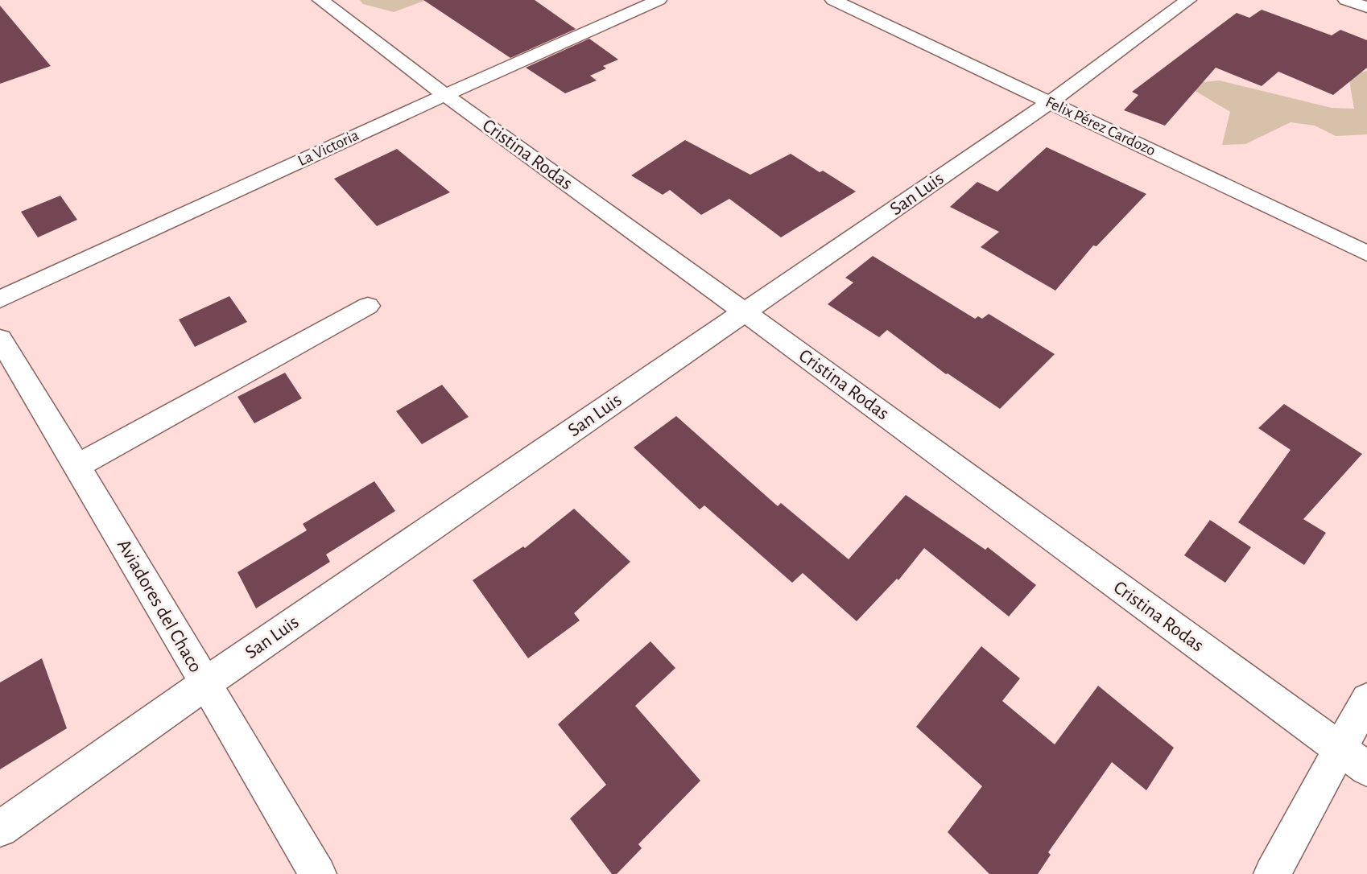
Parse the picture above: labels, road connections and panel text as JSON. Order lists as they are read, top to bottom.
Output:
{
  "streets": {
    "street": [
      "Felix Pérez Cardozo",
      "La Victoria",
      "Cristina Rodas",
      "San Luis",
      "Aviadores del Chaco"
    ]
  },
  "crossings": [
    ["Felix Pérez Cardozo", "San Luis"],
    ["La Victoria", "Cristina Rodas"],
    ["Cristina Rodas", "San Luis"],
    ["San Luis", "Aviadores del Chaco"]
  ]
}
